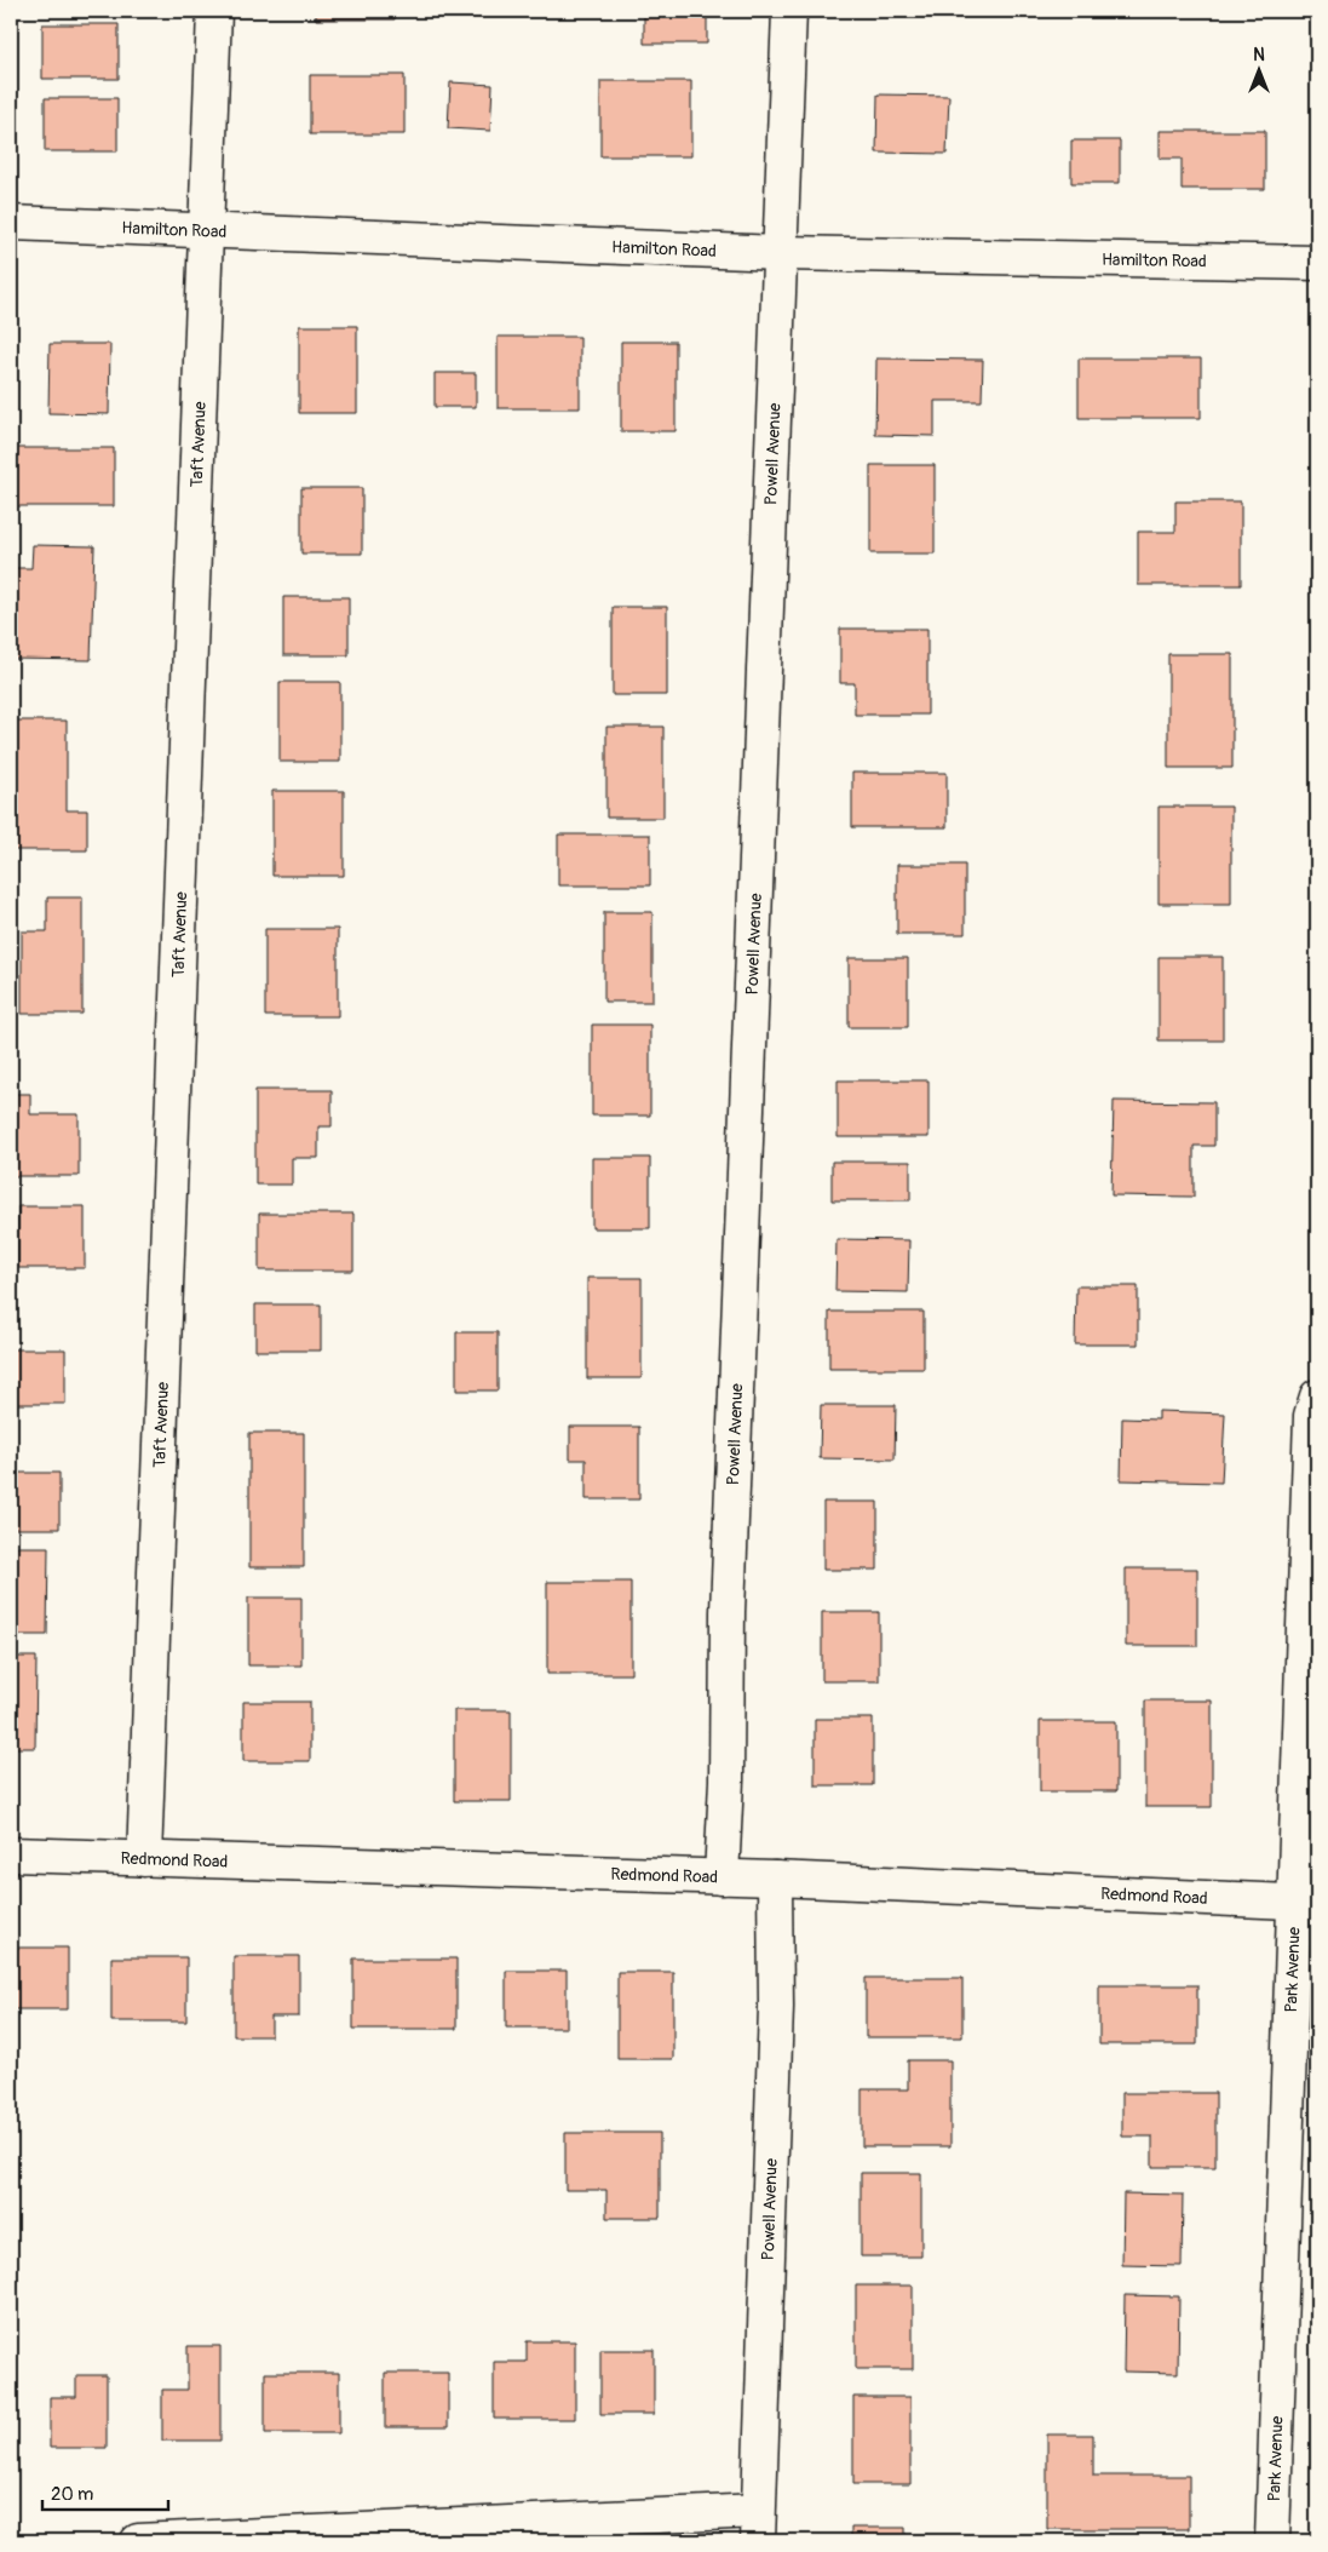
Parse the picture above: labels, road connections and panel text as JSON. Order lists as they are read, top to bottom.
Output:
{
  "streets": {
    "street": [
      "Hamilton Road",
      "Taft Avenue",
      "Powell Avenue",
      "Redmond Road",
      "Park Avenue"
    ]
  },
  "crossings": [
    ["Hamilton Road", "Taft Avenue"],
    ["Hamilton Road", "Powell Avenue"],
    ["Taft Avenue", "Redmond Road"],
    ["Powell Avenue", "Redmond Road"],
    ["Redmond Road", "Park Avenue"]
  ],
  "scale_bar": "20 m",
  "north": "top"
}
